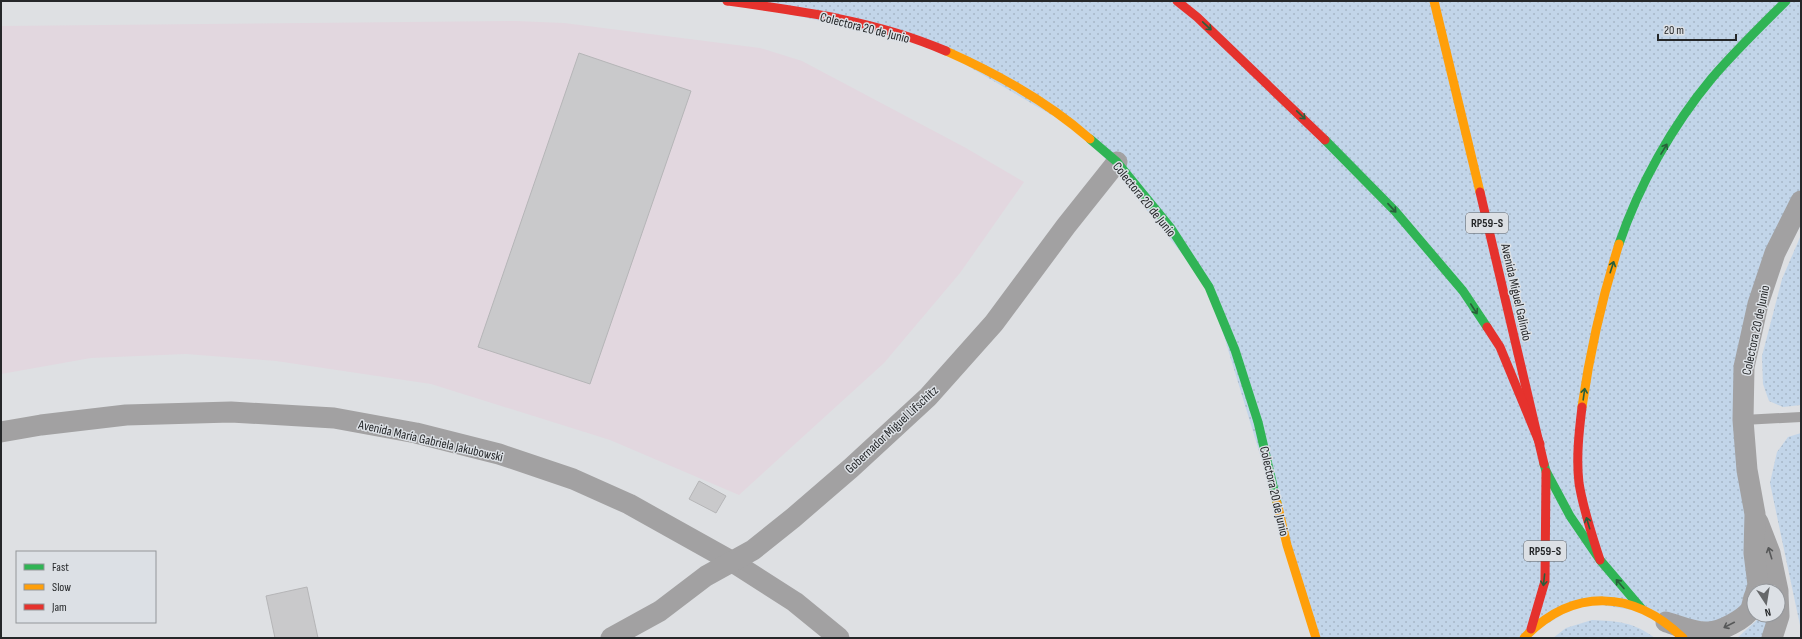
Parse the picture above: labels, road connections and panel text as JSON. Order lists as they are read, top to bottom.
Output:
{
  "streets": {
    "main road": ["Colectora 20 de Junio", "RP59-S", "Avenida Miguel Galindo"],
    "street": ["Gobernador Miguel Lifschitz", "Avenida María Gabriela Jakubowski"]
  },
  "crossings": [
    ["Colectora 20 de Junio", "Gobernador Miguel Lifschitz"],
    ["Gobernador Miguel Lifschitz", "Avenida María Gabriela Jakubowski"]
  ],
  "legend": ["Fast", "Slow", "Jam"],
  "scale_bar": "20 m",
  "north": "bottom"
}
